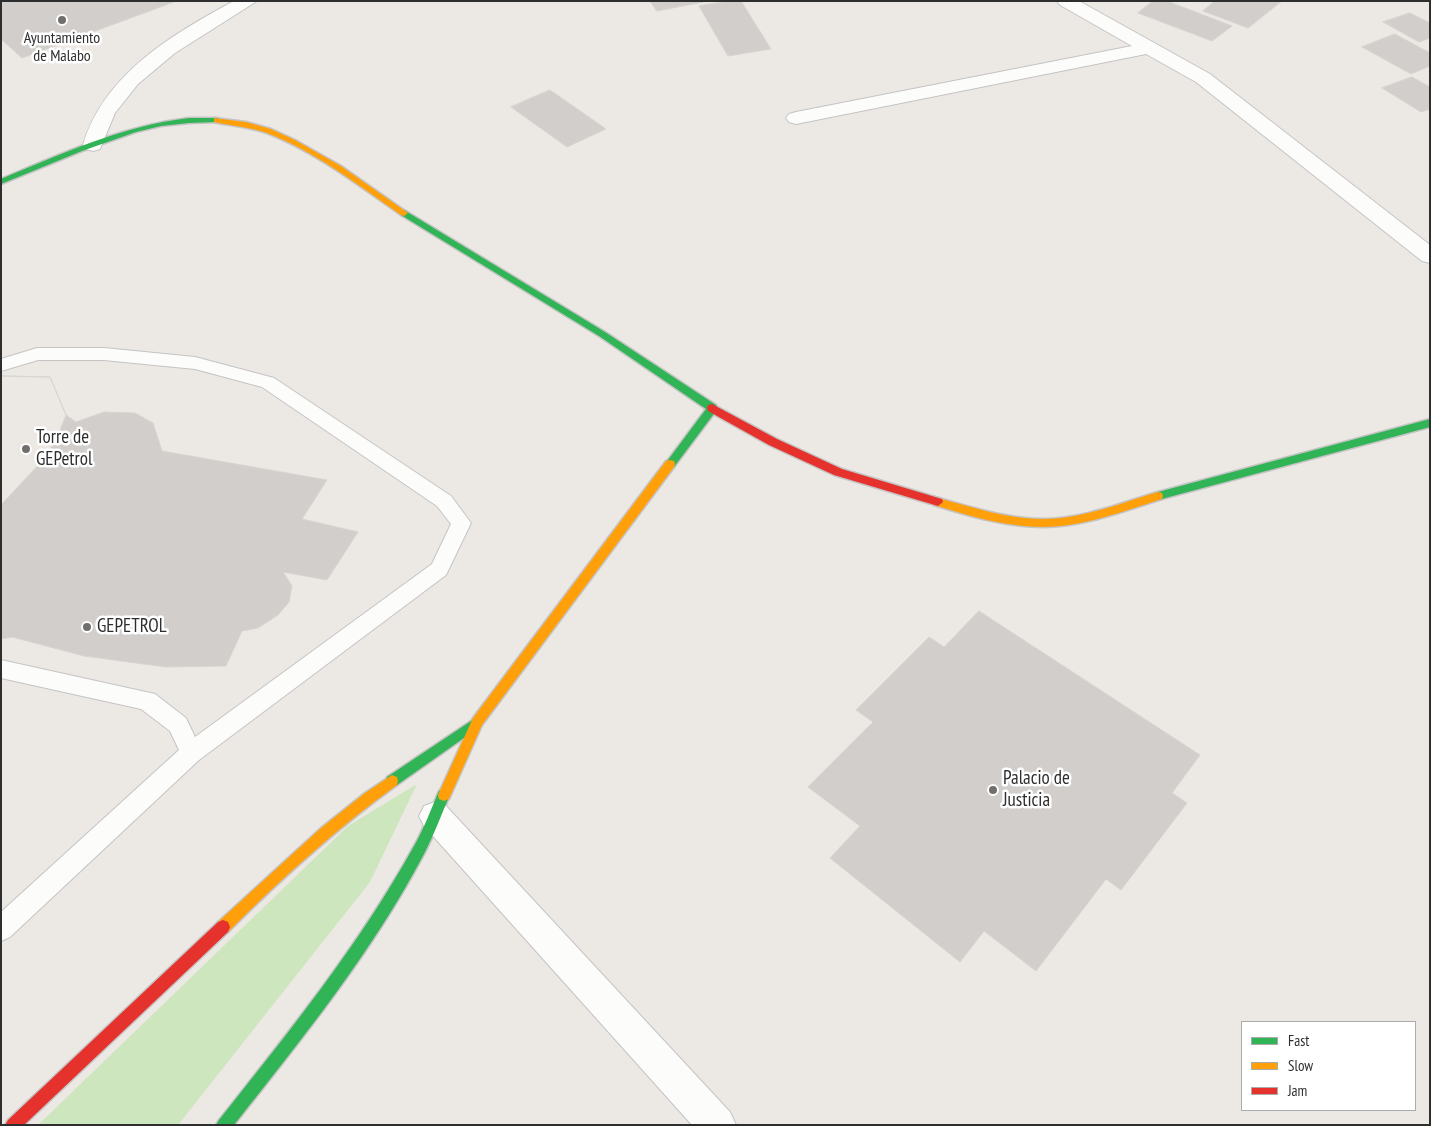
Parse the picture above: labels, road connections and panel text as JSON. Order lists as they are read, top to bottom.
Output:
{
  "places": [
    "Ayuntamiento de Malabo",
    "Torre de GEPetrol",
    "GEPETROL",
    "Palacio de Justicia"
  ],
  "legend": ["Fast", "Slow", "Jam"]
}
